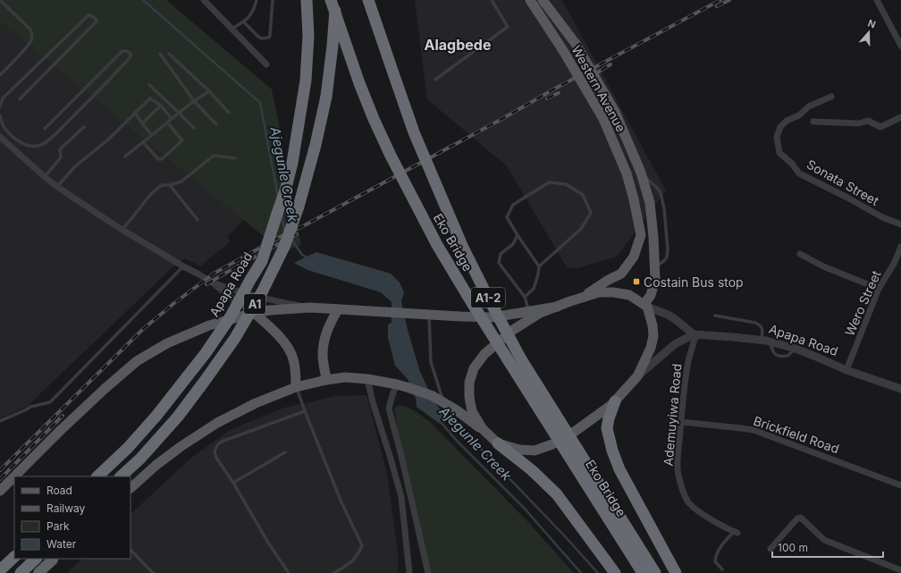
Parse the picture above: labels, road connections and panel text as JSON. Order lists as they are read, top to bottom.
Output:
{
  "streets": {
    "highway": [
      "Eko Bridge",
      "Apapa Road",
      "A1-2",
      "A1"
    ],
    "main road": ["Western Avenue"],
    "street": [
      "Sonata Street",
      "Wero Street",
      "Ademuyiwa Road",
      "Brickfield Road"
    ]
  },
  "crossings": [
    ["Apapa Road", "Wero Street"],
    ["Apapa Road", "Ademuyiwa Road"],
    ["Ademuyiwa Road", "Brickfield Road"]
  ],
  "districts": ["Alagbede"],
  "water": ["Ajegunle Creek"],
  "places": {
    "transit": ["Costain Bus stop"]
  },
  "legend": [
    "Road",
    "Railway",
    "Park",
    "Water"
  ],
  "scale_bar": "100 m",
  "north": "top"
}
